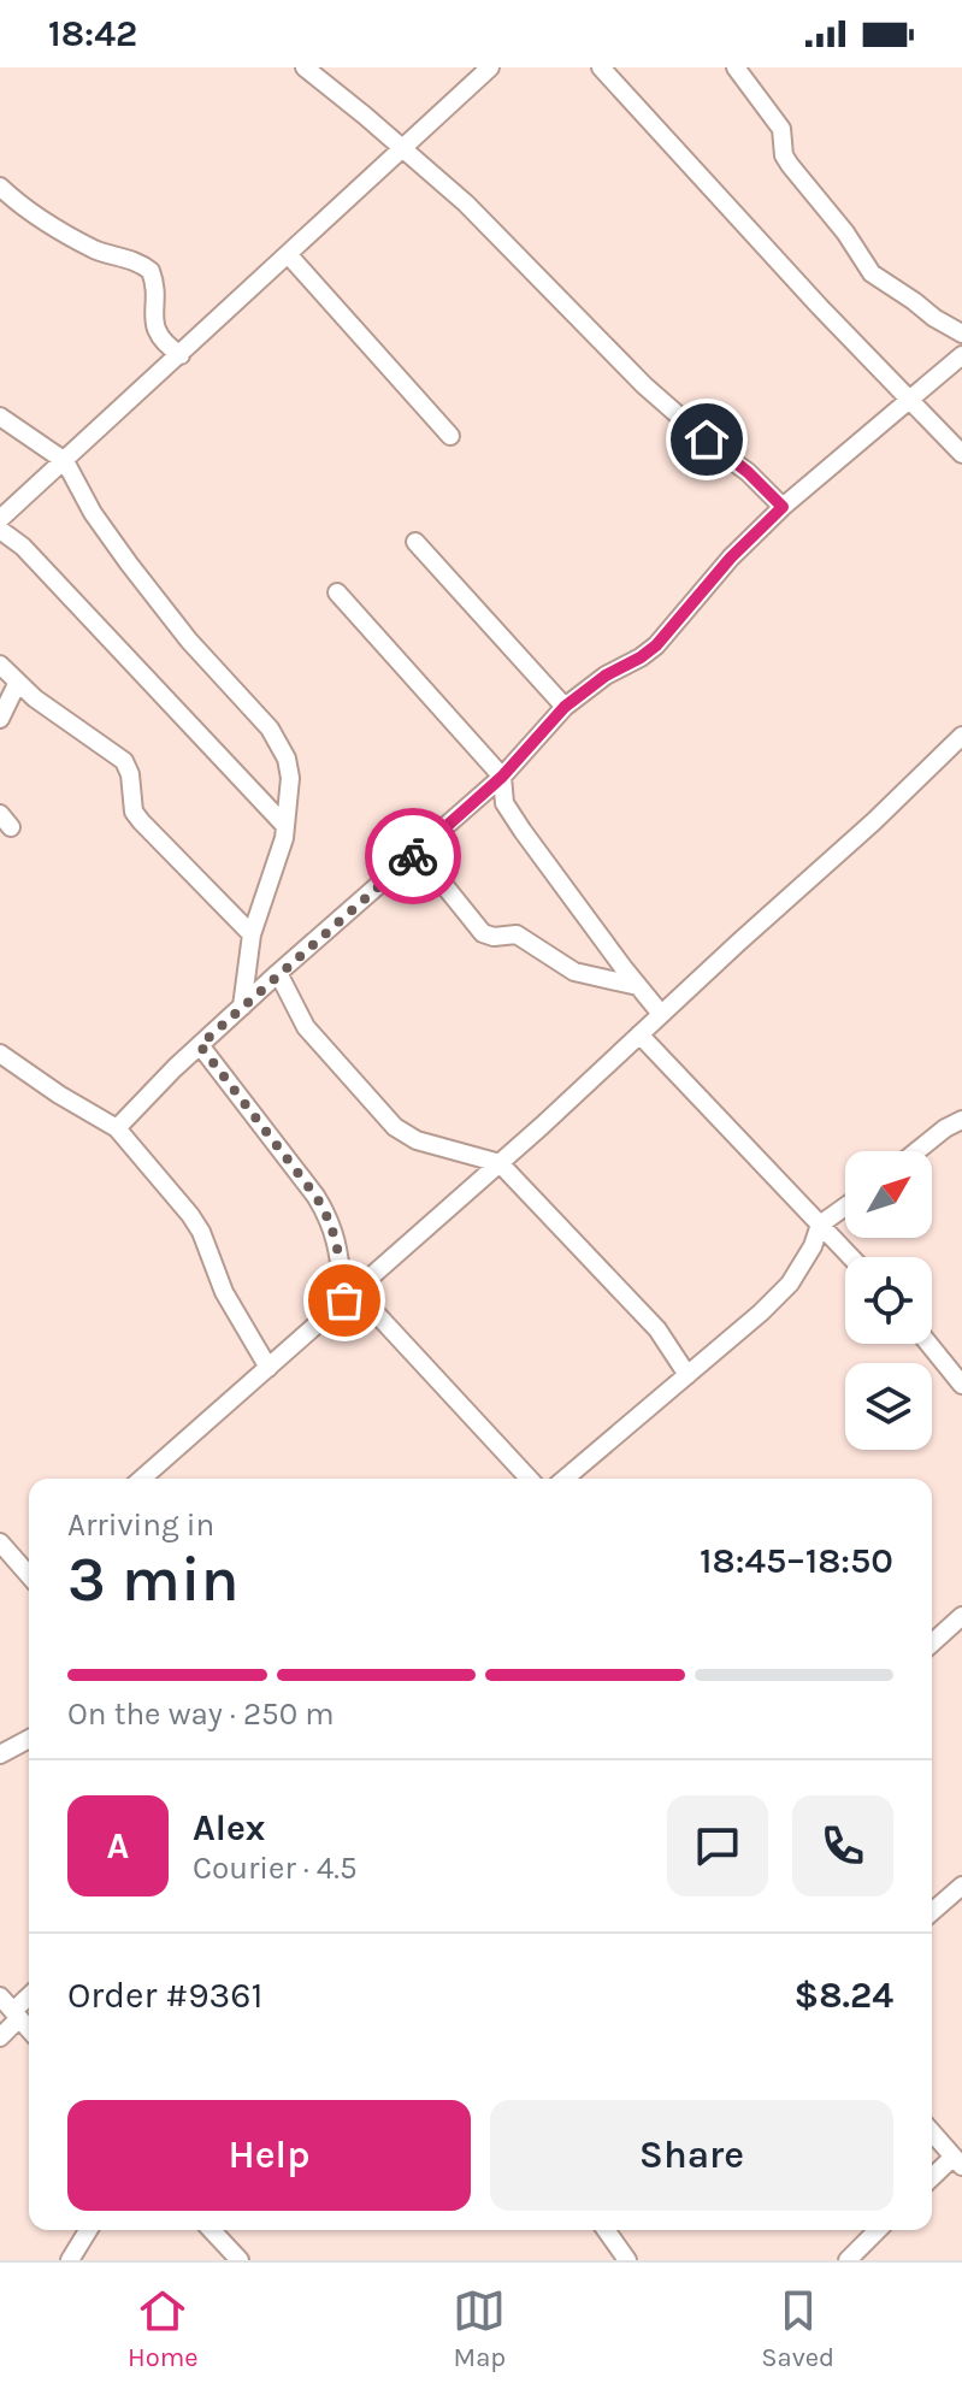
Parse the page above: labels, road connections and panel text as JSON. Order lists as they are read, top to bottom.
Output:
{
  "north": "top right",
  "page": {
    "status": "18:42",
    "heading": ["3 min", "Arriving in", "18:45–18:50"],
    "panel": [
      "Alex",
      "Courier · 4.5",
      "Order #9361",
      "$8.24"
    ],
    "bar": "On the way · 250 m",
    "round": "A",
    "buttons": ["Help", "Share"],
    "tabs": ["Home", "Map", "Saved"]
  }
}
